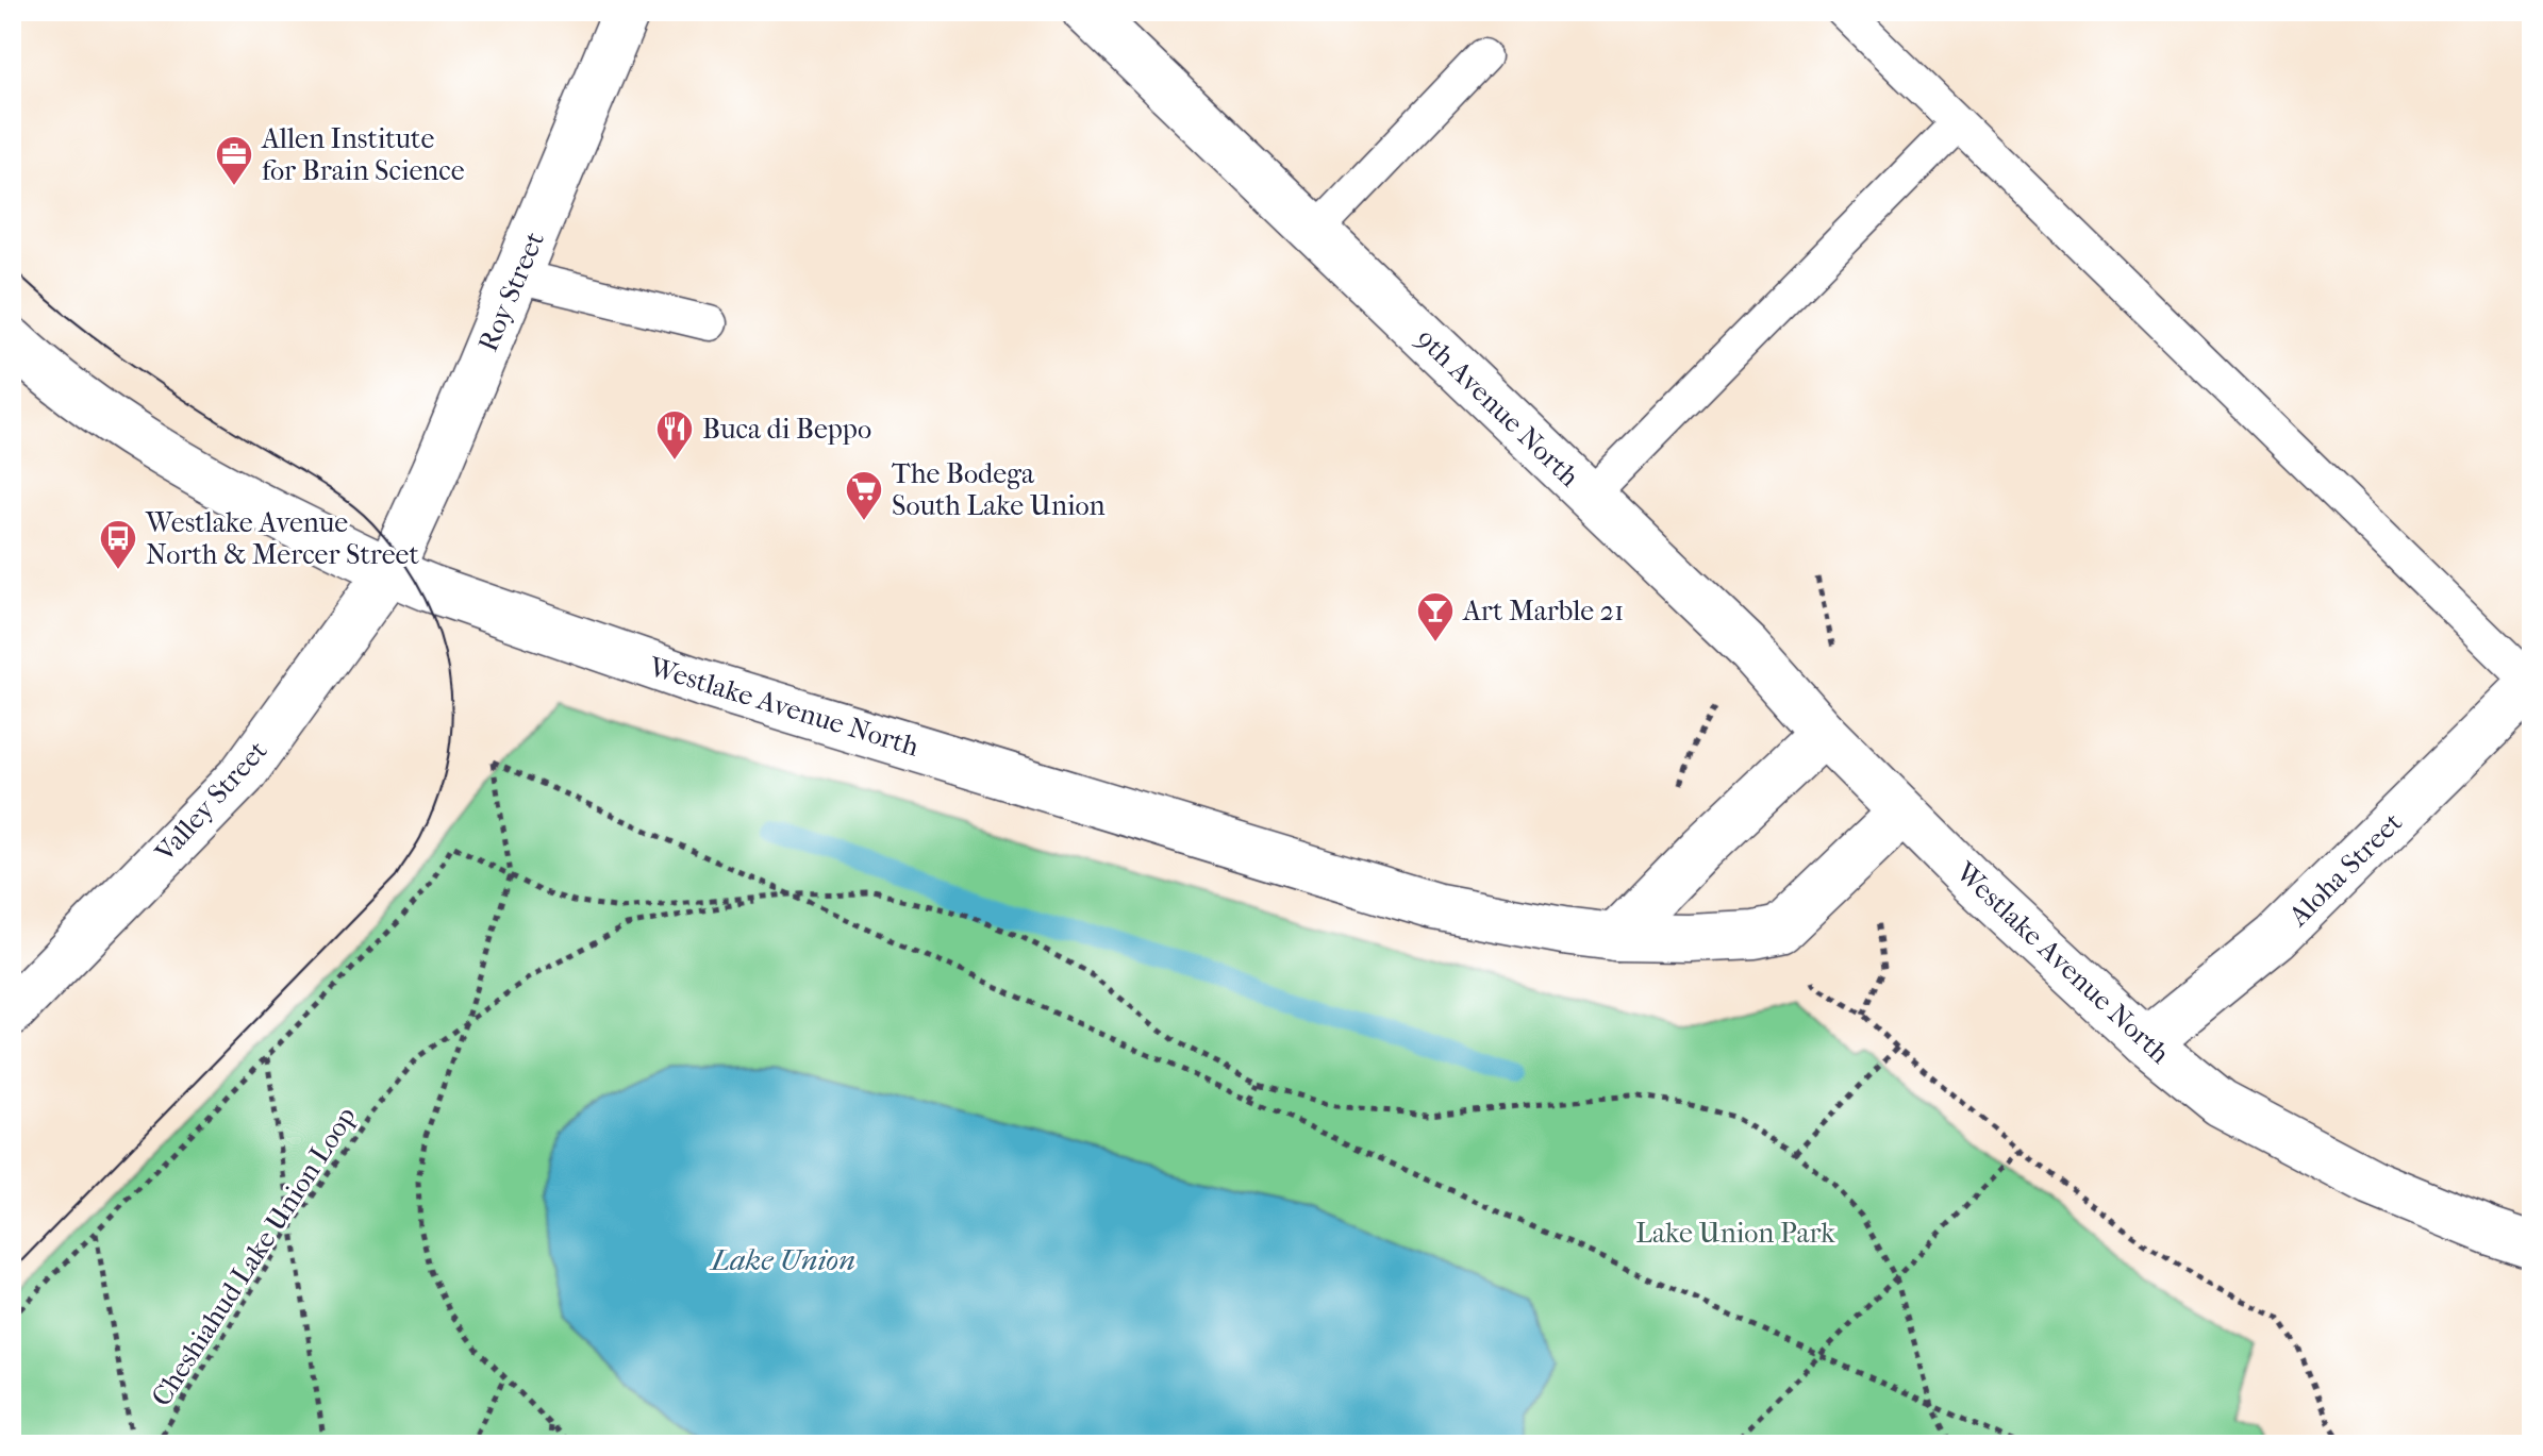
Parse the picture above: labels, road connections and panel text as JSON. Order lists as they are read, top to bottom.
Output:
{
  "streets": {
    "main road": [
      "Roy Street",
      "9th Avenue North",
      "Westlake Avenue North",
      "Valley Street",
      "Aloha Street"
    ],
    "path": ["Cheshiahud Lake Union Loop"]
  },
  "crossings": [
    ["Roy Street", "Westlake Avenue North"],
    ["Roy Street", "Valley Street"],
    ["9th Avenue North", "Westlake Avenue North"],
    ["Westlake Avenue North", "Valley Street"],
    ["Westlake Avenue North", "Aloha Street"]
  ],
  "water": ["Lake Union"],
  "parks": ["Lake Union Park"],
  "places": {
    "office": ["Allen Institute for Brain Science"],
    "restaurant": ["Buca di Beppo"],
    "supermarket": ["The Bodega South Lake Union"],
    "bus stop": ["Westlake Avenue North & Mercer Street"],
    "bar": ["Art Marble 21"]
  }
}
